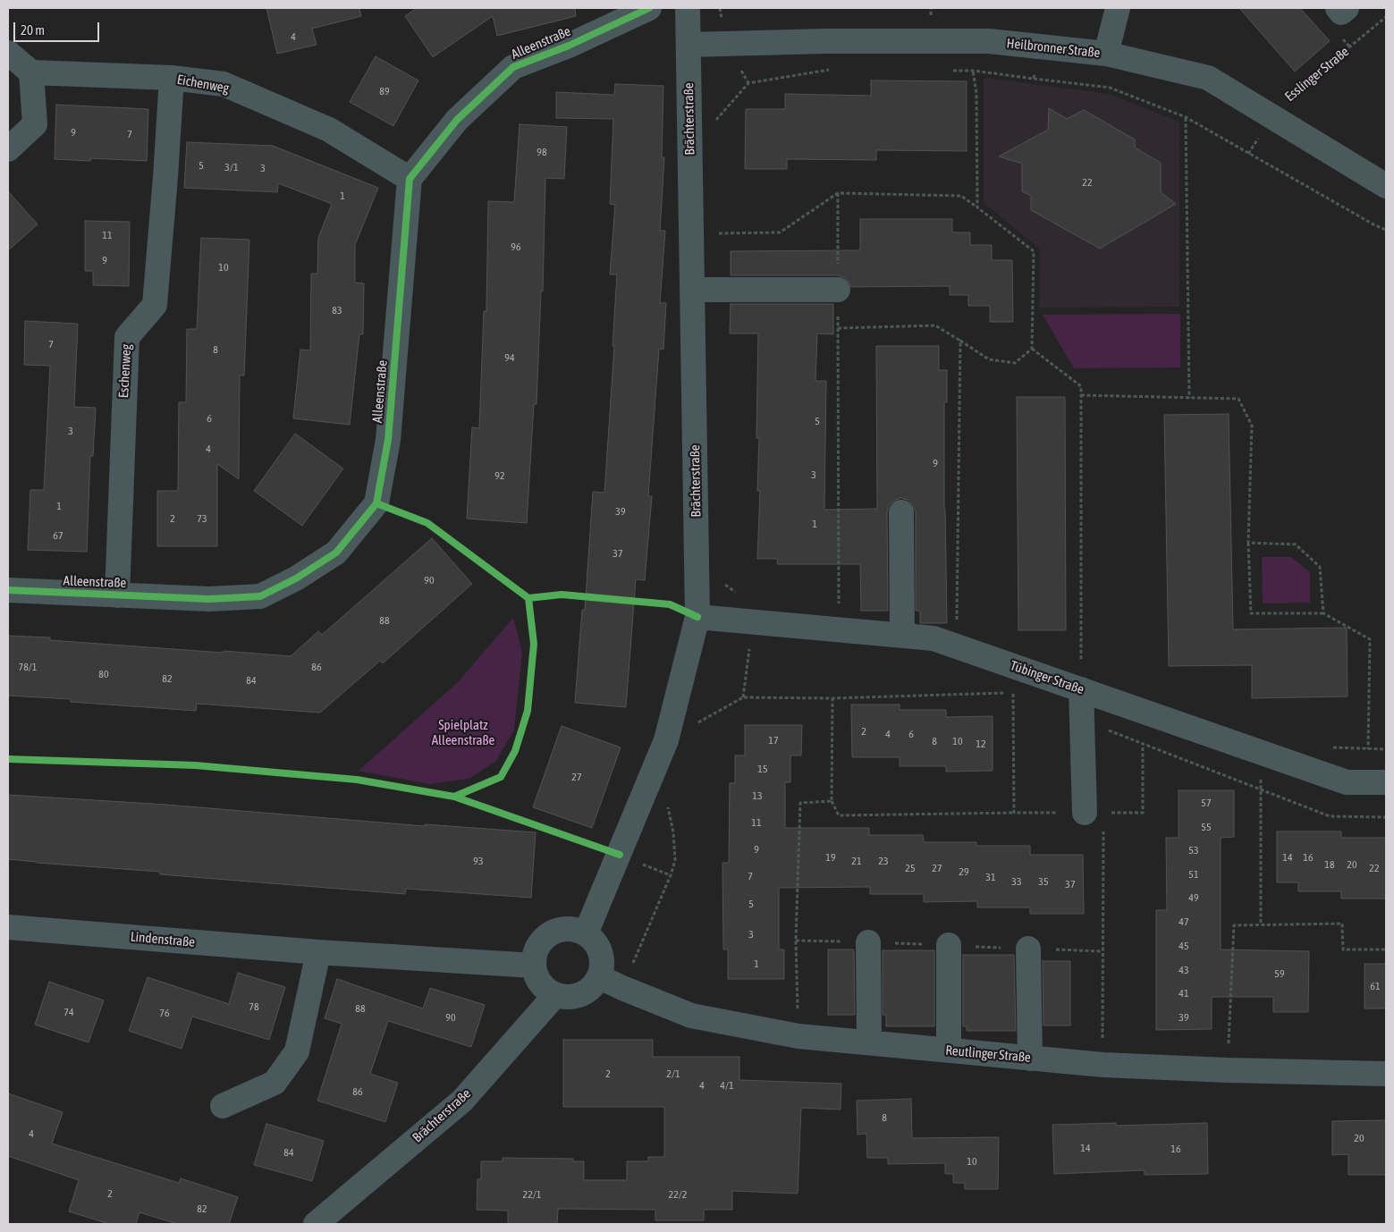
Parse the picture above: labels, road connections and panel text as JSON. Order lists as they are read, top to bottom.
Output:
{
  "streets": {
    "street": [
      "Alleenstraße",
      "Heilbronner Straße",
      "Eichenweg",
      "Brächterstraße",
      "Eschenweg",
      "Tübinger Straße",
      "Lindenstraße",
      "Reutlinger Straße"
    ],
    "path": ["Esslinger Straße"]
  },
  "crossings": [
    ["Alleenstraße", "Eichenweg"],
    ["Alleenstraße", "Eschenweg"],
    ["Heilbronner Straße", "Brächterstraße"],
    ["Eichenweg", "Eschenweg"],
    ["Brächterstraße", "Tübinger Straße"],
    ["Brächterstraße", "Lindenstraße"],
    ["Brächterstraße", "Reutlinger Straße"],
    ["Lindenstraße", "Reutlinger Straße"]
  ],
  "parks": ["Spielplatz Alleenstraße"],
  "house_numbers": [
    "4",
    "89",
    "9",
    "7",
    "98",
    "5",
    "3/1",
    "3",
    "22",
    "1",
    "11",
    "96",
    "9",
    "10",
    "83",
    "7",
    "8",
    "94",
    "6",
    "5",
    "3",
    "4",
    "9",
    "3",
    "92",
    "1",
    "39",
    "2",
    "73",
    "1",
    "67",
    "37",
    "90",
    "88",
    "78/1",
    "86",
    "80",
    "82",
    "84",
    "2",
    "4",
    "6",
    "17",
    "8",
    "10",
    "12",
    "15",
    "27",
    "13",
    "57",
    "11",
    "55",
    "9",
    "53",
    "19",
    "14",
    "16",
    "93",
    "21",
    "23",
    "18",
    "20",
    "25",
    "27",
    "22",
    "29",
    "51",
    "7",
    "31",
    "33",
    "35",
    "37",
    "49",
    "5",
    "47",
    "3",
    "45",
    "1",
    "43",
    "59",
    "61",
    "41",
    "78",
    "88",
    "74",
    "76",
    "90",
    "39",
    "2",
    "2/1",
    "4",
    "4/1",
    "86",
    "8",
    "4",
    "20",
    "14",
    "16",
    "84",
    "10",
    "2",
    "22/1",
    "22/2",
    "82"
  ],
  "scale_bar": "20 m"
}
